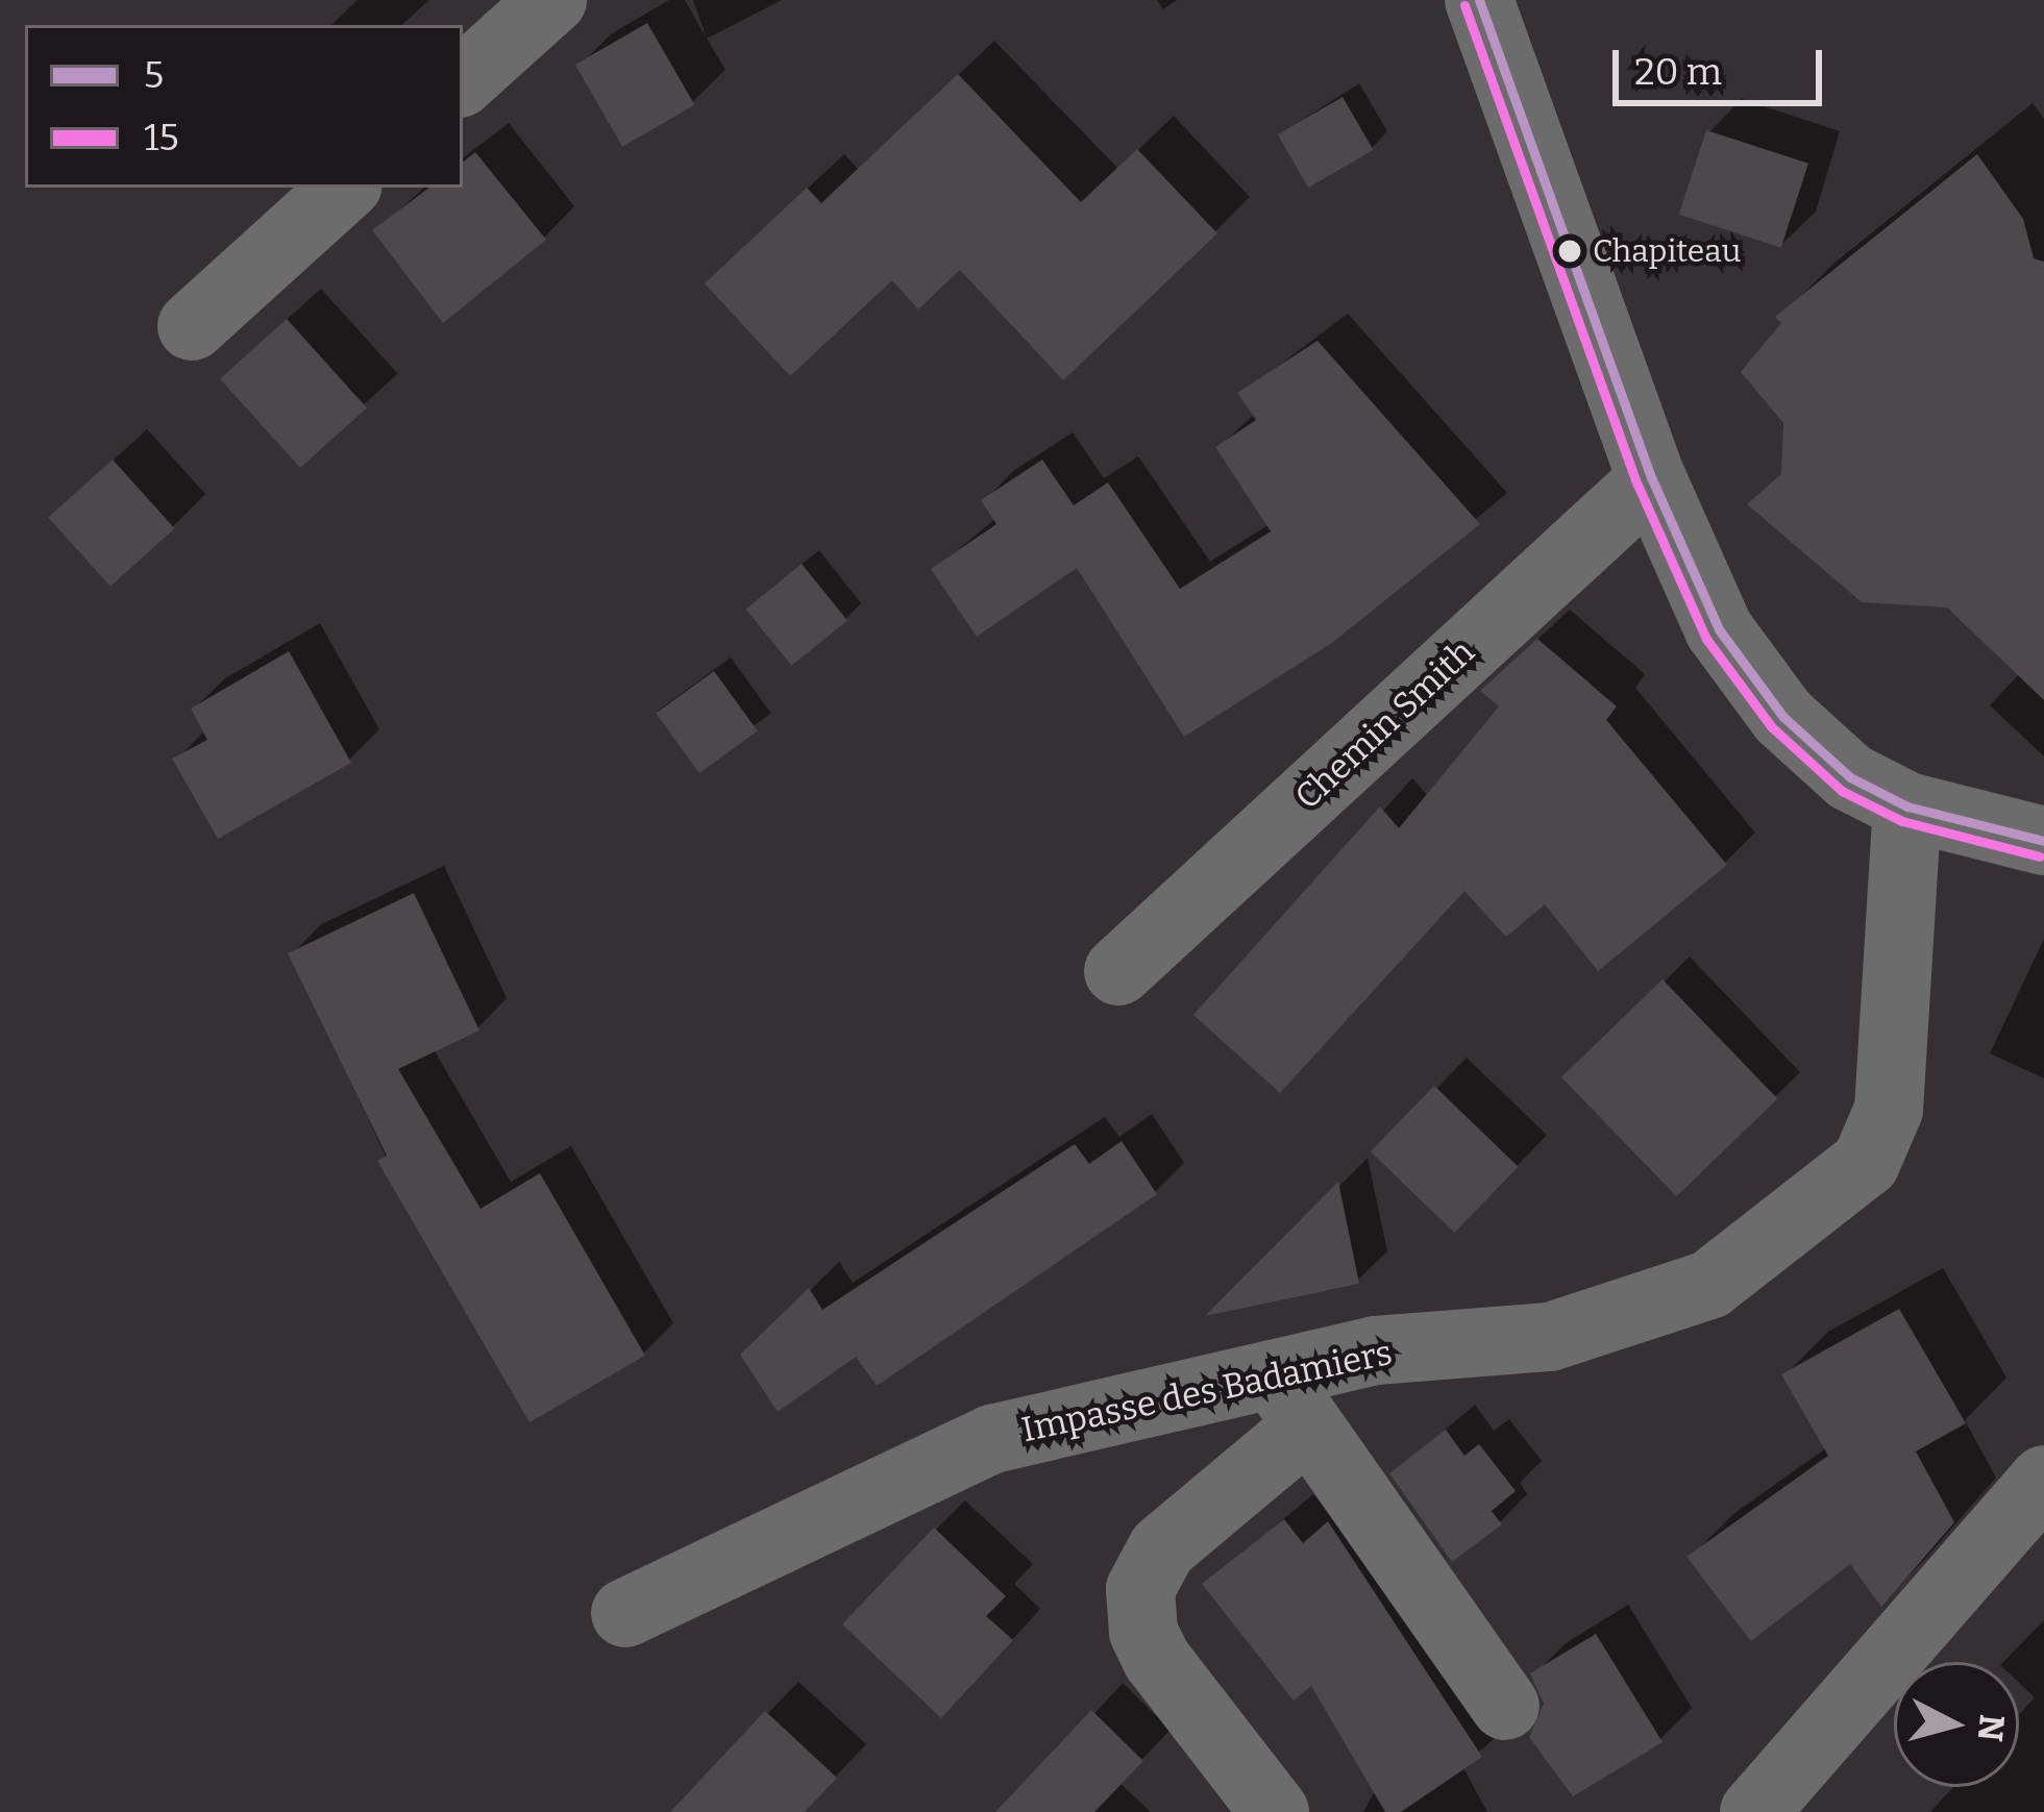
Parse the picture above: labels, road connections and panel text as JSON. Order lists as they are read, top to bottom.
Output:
{
  "streets": {
    "street": ["Chemin Smith", "Impasse des Badamiers"]
  },
  "places": ["Chapiteau"],
  "lines": ["transit line 5", "transit line 15"],
  "legend": ["5", "15"],
  "scale_bar": "20 m",
  "north": "right"
}
